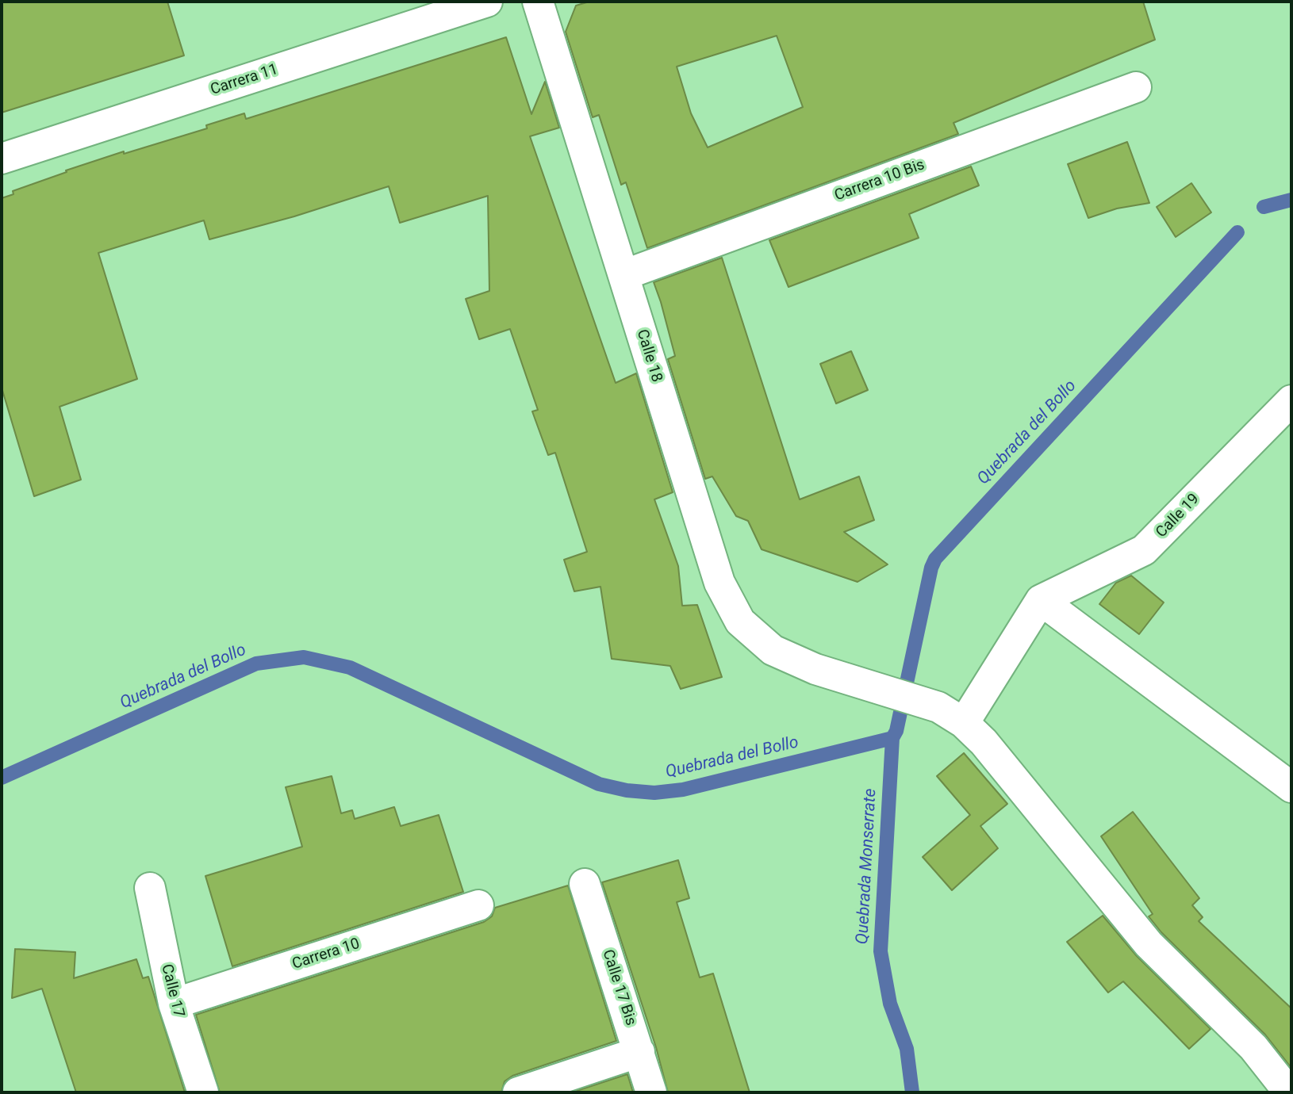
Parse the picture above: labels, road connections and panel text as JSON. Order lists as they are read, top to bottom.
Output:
{
  "streets": {
    "street": [
      "Carrera 11",
      "Carrera 10 Bis",
      "Calle 18",
      "Calle 19",
      "Carrera 10",
      "Calle 17 Bis",
      "Calle 17"
    ]
  },
  "crossings": [
    ["Carrera 10 Bis", "Calle 18"],
    ["Carrera 10", "Calle 17"]
  ],
  "water": ["Quebrada del Bollo", "Quebrada Monserrate"]
}
